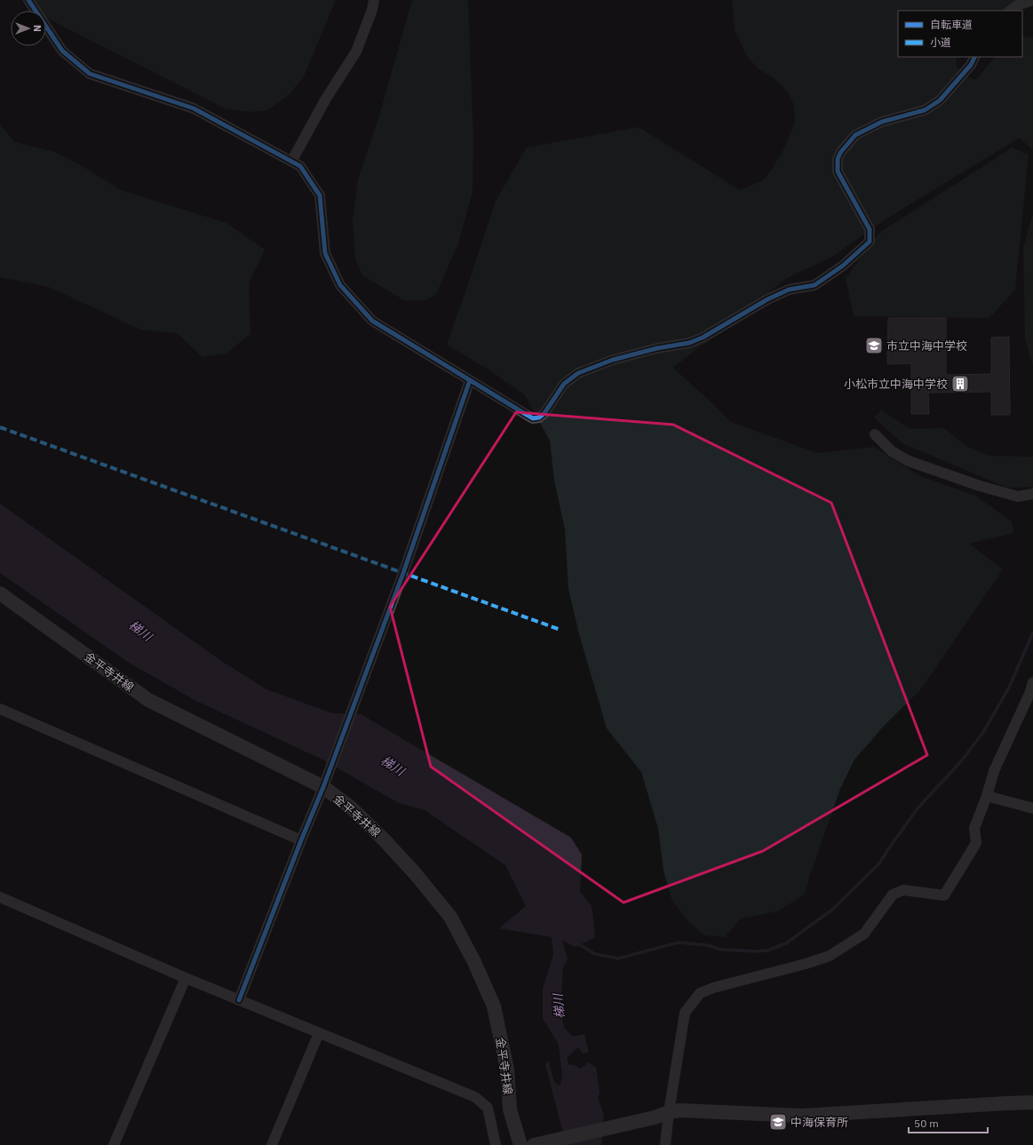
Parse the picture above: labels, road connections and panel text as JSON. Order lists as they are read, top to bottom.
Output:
{
  "streets": {
    "main road": ["金平寺井線"]
  },
  "water": ["梯川"],
  "places": {
    "school or university": ["市立中海中学校", "中海保育所"],
    "building": ["小松市立中海中学校"]
  },
  "legend": ["自転車道", "小道"],
  "scale_bar": "50 m",
  "north": "right"
}
